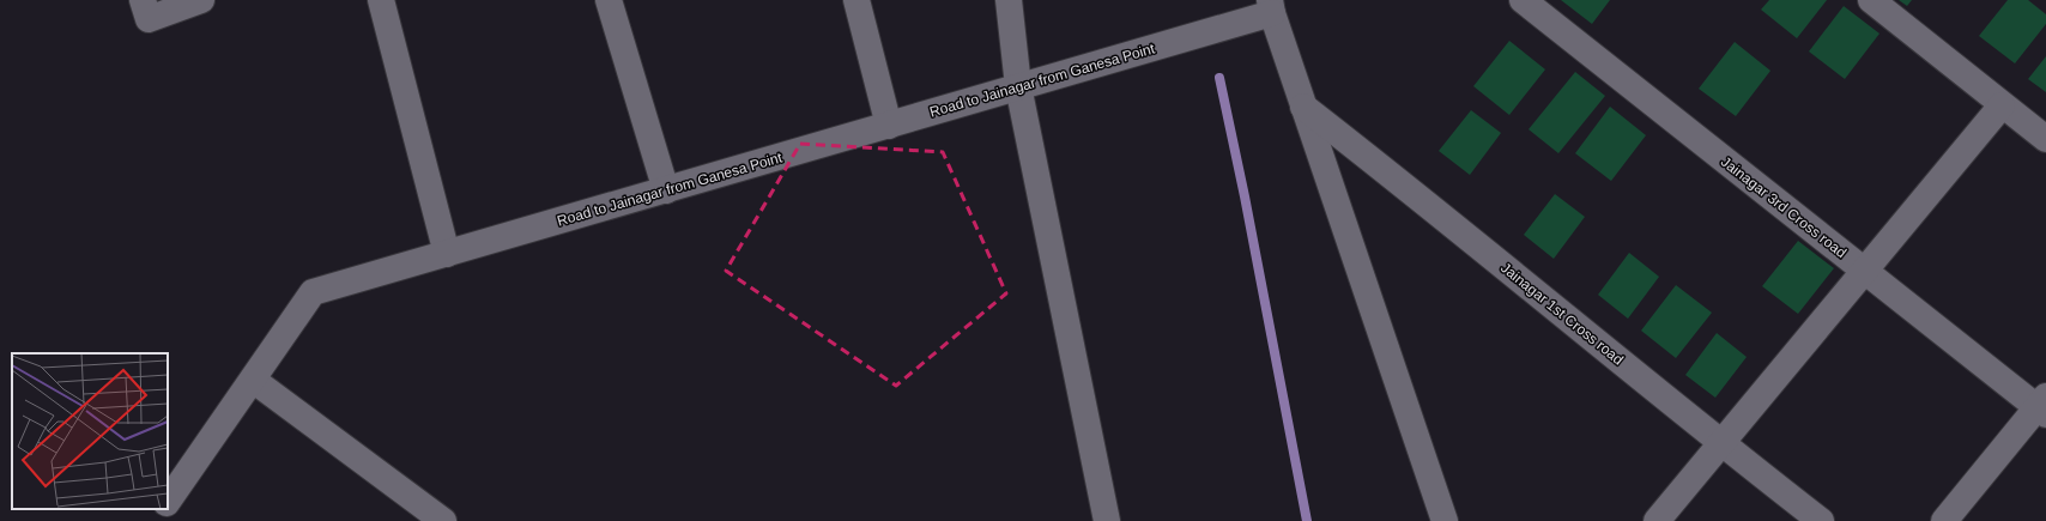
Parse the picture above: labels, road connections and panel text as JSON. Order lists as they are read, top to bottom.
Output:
{
  "streets": {
    "street": ["Road to Jainagar from Ganesa Point", "Jainagar 3rd Cross road", "Jainagar 1st Cross road"]
  }
}
